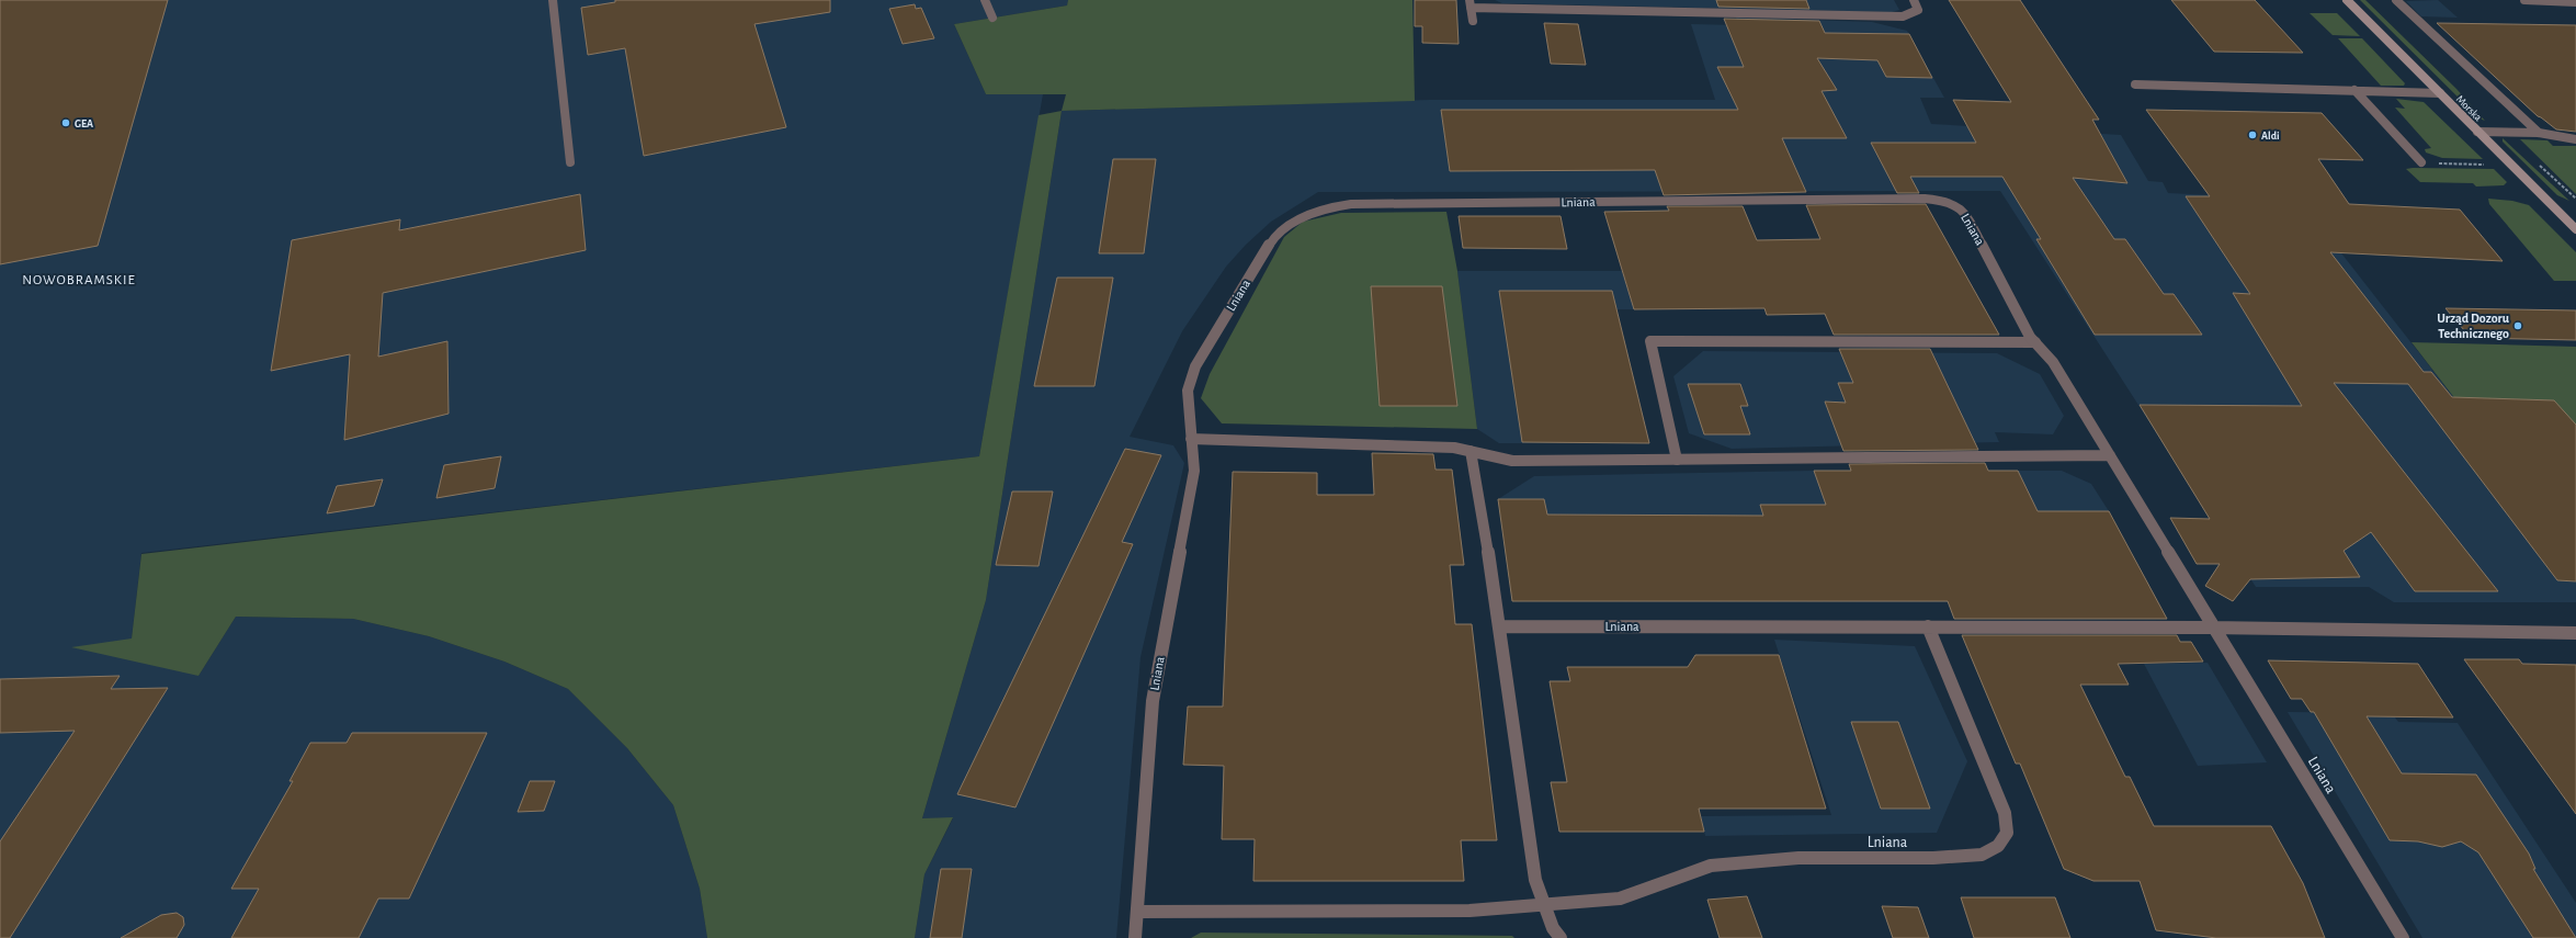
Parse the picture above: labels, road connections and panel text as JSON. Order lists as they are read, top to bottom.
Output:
{
  "streets": {
    "street": ["Morska", "Lniana"]
  },
  "districts": ["NOWOBRAMSKIE"],
  "places": ["GEA", "Aldi", "Urząd Dozoru Technicznego"]
}
